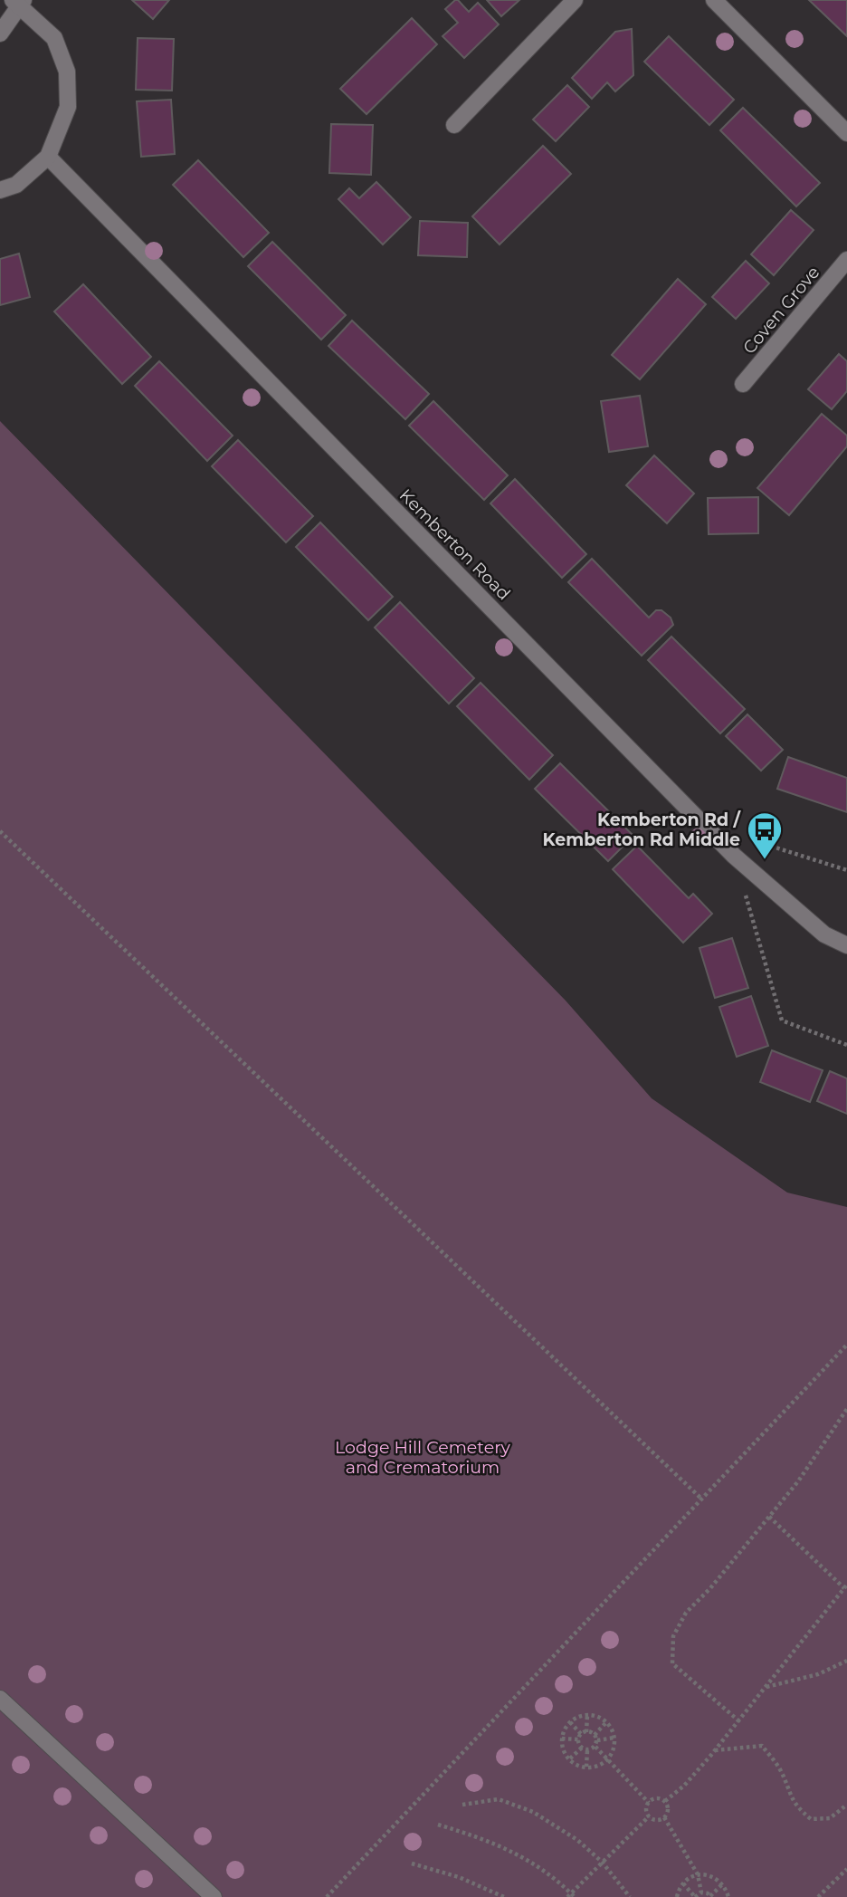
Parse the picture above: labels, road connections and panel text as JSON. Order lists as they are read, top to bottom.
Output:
{
  "streets": {
    "street": ["Coven Grove", "Kemberton Road"]
  },
  "parks": ["Lodge Hill Cemetery and Crematorium"],
  "places": {
    "bus stop": ["Kemberton Rd / Kemberton Rd Middle"]
  }
}
